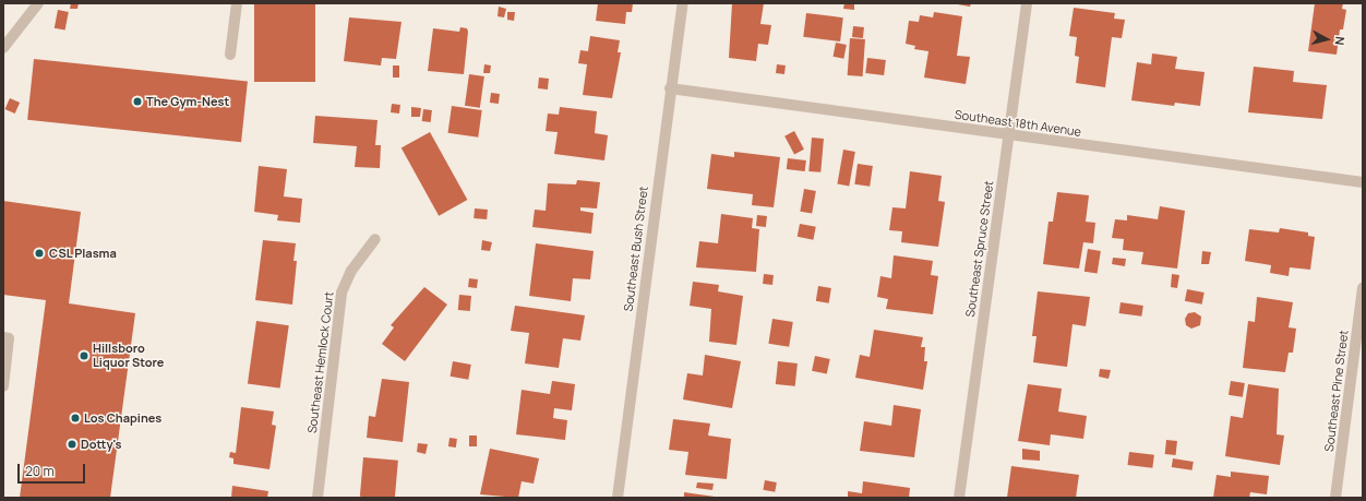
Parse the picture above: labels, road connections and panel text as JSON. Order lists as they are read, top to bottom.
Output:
{
  "streets": {
    "street": [
      "Southeast 18th Avenue",
      "Southeast Bush Street",
      "Southeast Spruce Street",
      "Southeast Hemlock Court",
      "Southeast Pine Street"
    ]
  },
  "crossings": [
    ["Southeast 18th Avenue", "Southeast Bush Street"],
    ["Southeast 18th Avenue", "Southeast Spruce Street"]
  ],
  "places": [
    "The Gym-Nest",
    "CSL Plasma",
    "Hillsboro Liquor Store",
    "Los Chapines",
    "Dotty's"
  ],
  "scale_bar": "20 m",
  "north": "right"
}
